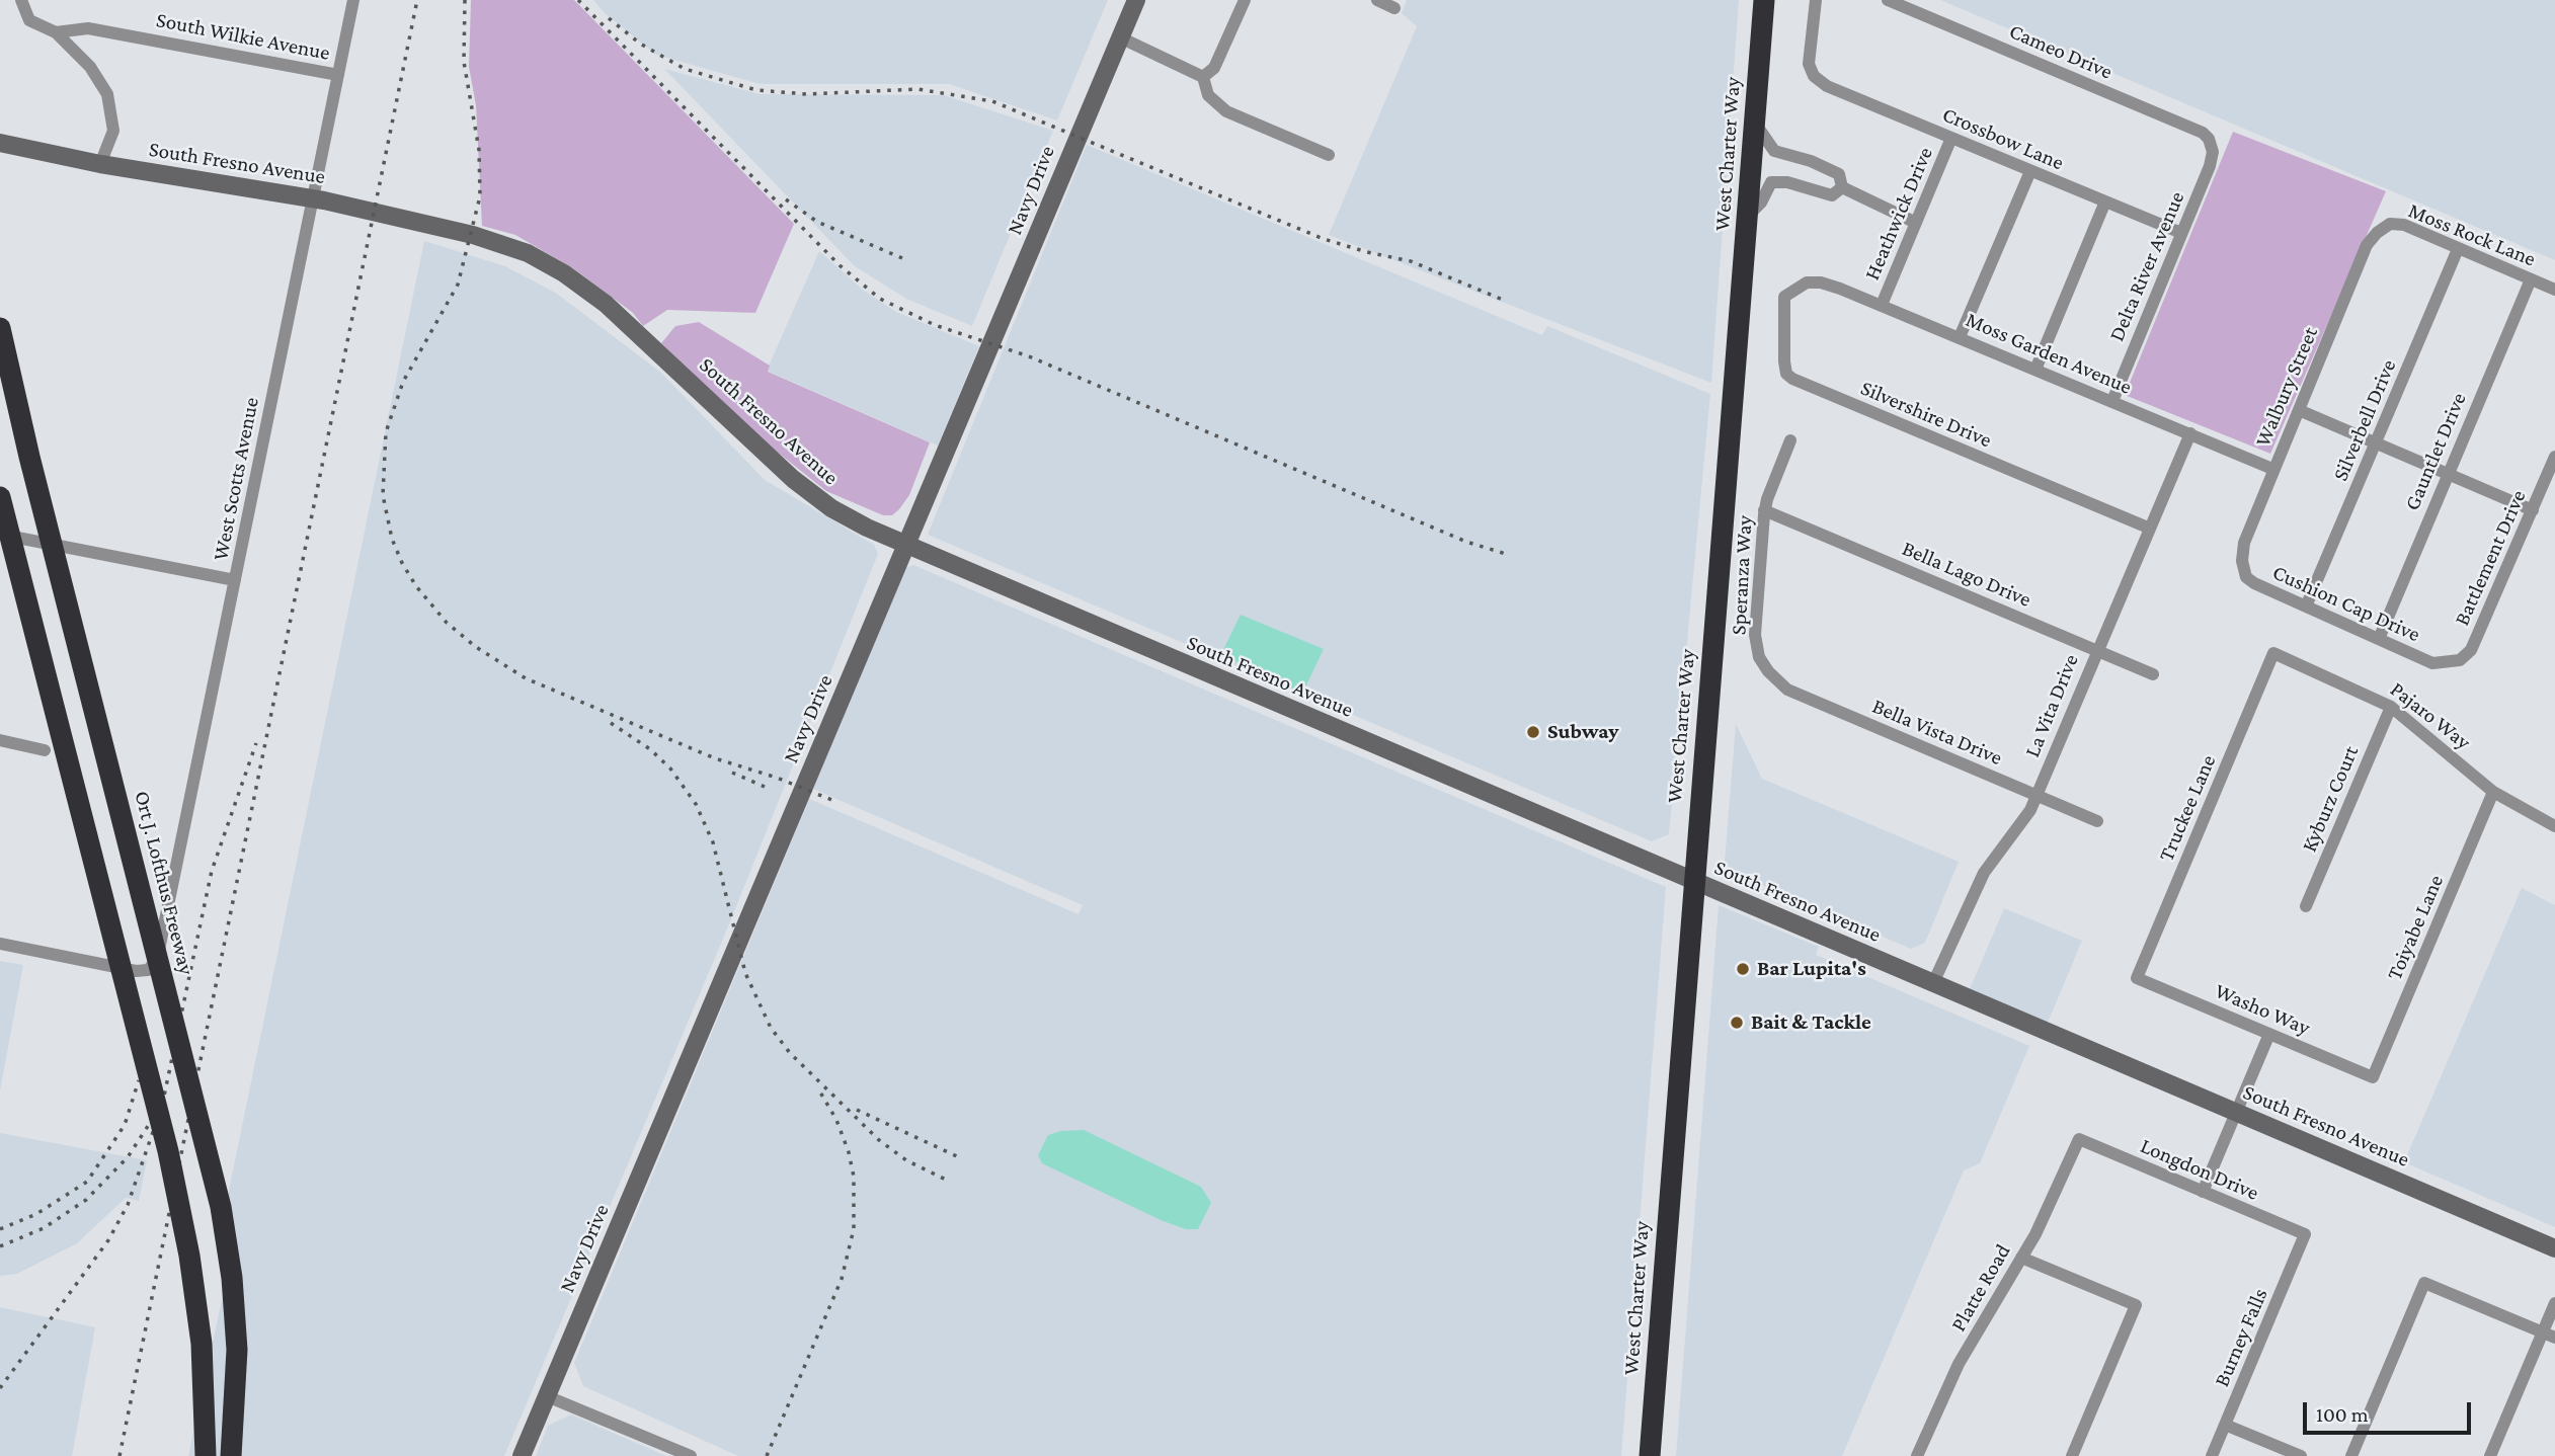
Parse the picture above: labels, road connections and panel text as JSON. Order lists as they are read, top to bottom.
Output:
{
  "streets": {
    "highway": ["West Charter Way", "Ort J. Lofthus Freeway"],
    "street": [
      "South Wilkie Avenue",
      "Cameo Drive",
      "Crossbow Lane",
      "South Fresno Avenue",
      "Navy Drive",
      "Heathwick Drive",
      "Moss Rock Lane",
      "Delta River Avenue",
      "Moss Garden Avenue",
      "Walbury Street",
      "Silvershire Drive",
      "Silverbell Drive",
      "Gauntlet Drive",
      "West Scotts Avenue",
      "Battlement Drive",
      "Bella Lago Drive",
      "Speranza Way",
      "Cushion Cap Drive",
      "La Vita Drive",
      "Pajaro Way",
      "Bella Vista Drive",
      "Kyburz Court",
      "Truckee Lane",
      "Toiyabe Lane",
      "Washo Way",
      "Longdon Drive",
      "Platte Road",
      "Burney Falls"
    ]
  },
  "crossings": [
    ["South Wilkie Avenue", "West Scotts Avenue"],
    ["Cameo Drive", "Delta River Avenue"],
    ["Crossbow Lane", "Heathwick Drive"],
    ["Crossbow Lane", "Delta River Avenue"],
    ["West Charter Way", "South Fresno Avenue"],
    ["South Fresno Avenue", "Navy Drive"],
    ["South Fresno Avenue", "West Scotts Avenue"],
    ["South Fresno Avenue", "La Vita Drive"],
    ["Heathwick Drive", "Moss Garden Avenue"],
    ["Moss Rock Lane", "Walbury Street"],
    ["Moss Rock Lane", "Silverbell Drive"],
    ["Moss Rock Lane", "Gauntlet Drive"],
    ["Delta River Avenue", "Moss Garden Avenue"],
    ["Moss Garden Avenue", "Walbury Street"],
    ["Moss Garden Avenue", "Silvershire Drive"],
    ["Moss Garden Avenue", "La Vita Drive"],
    ["Walbury Street", "Cushion Cap Drive"],
    ["Silvershire Drive", "La Vita Drive"],
    ["Silverbell Drive", "Cushion Cap Drive"],
    ["Gauntlet Drive", "Cushion Cap Drive"],
    ["Battlement Drive", "Cushion Cap Drive"],
    ["Bella Lago Drive", "Speranza Way"],
    ["Bella Lago Drive", "La Vita Drive"],
    ["Speranza Way", "Bella Vista Drive"],
    ["La Vita Drive", "Bella Vista Drive"],
    ["Pajaro Way", "Kyburz Court"],
    ["Pajaro Way", "Truckee Lane"],
    ["Pajaro Way", "Toiyabe Lane"],
    ["Truckee Lane", "Washo Way"],
    ["Toiyabe Lane", "Washo Way"],
    ["Longdon Drive", "Platte Road"],
    ["Longdon Drive", "Burney Falls"]
  ],
  "places": ["Subway", "Bar Lupita's", "Bait & Tackle"],
  "scale_bar": "100 m"
}
